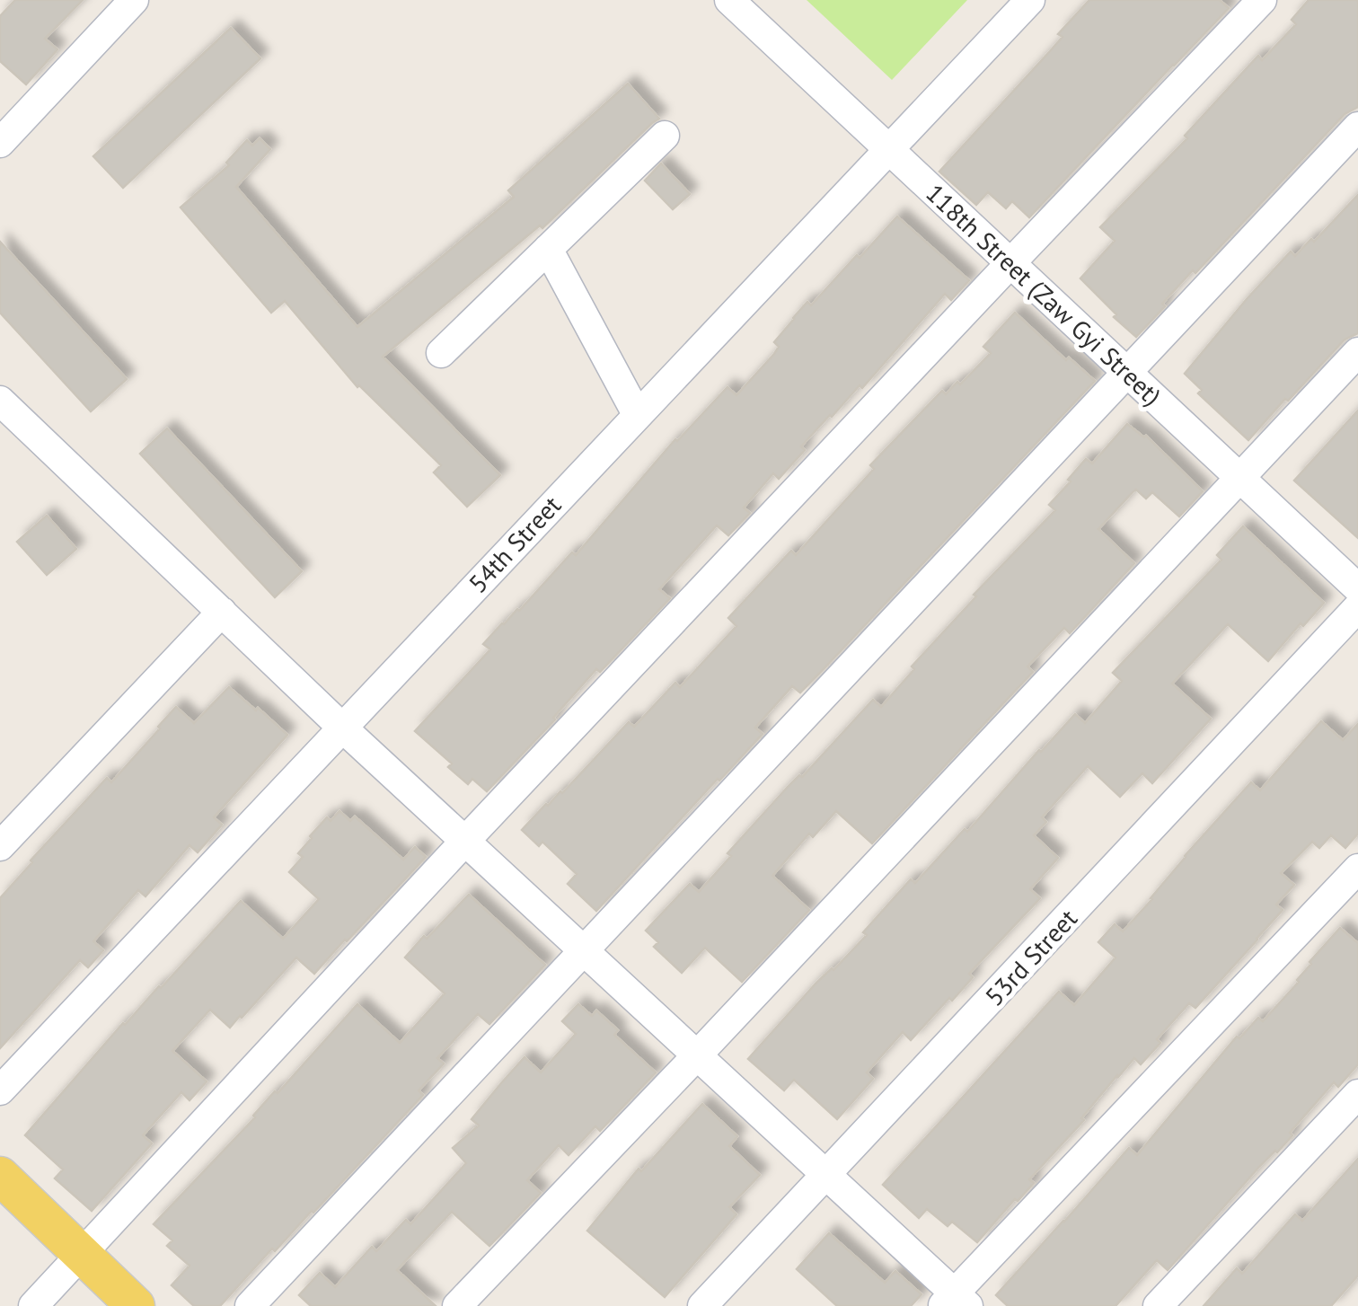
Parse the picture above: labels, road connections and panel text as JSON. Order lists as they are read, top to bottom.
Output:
{
  "streets": {
    "street": ["118th Street (Zaw Gyi Street)", "54th Street", "53rd Street"]
  },
  "crossings": [
    ["118th Street (Zaw Gyi Street)", "54th Street"]
  ]
}
